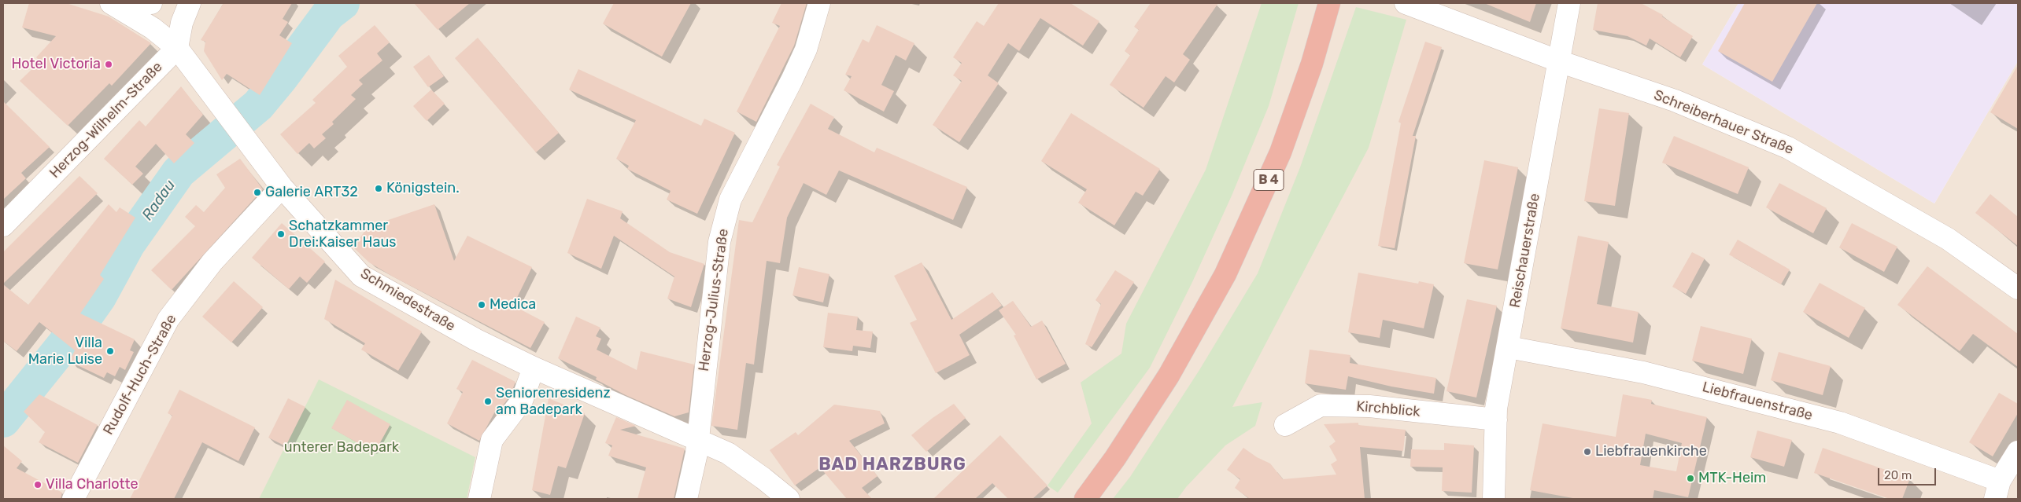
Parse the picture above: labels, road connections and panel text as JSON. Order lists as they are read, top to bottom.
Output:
{
  "streets": {
    "highway": ["B 4"],
    "street": [
      "Herzog-Wilhelm-Straße",
      "Schreiberhauer Straße",
      "Reischauerstraße",
      "Schmiedestraße",
      "Herzog-Julius-Straße",
      "Rudolf-Huch-Straße",
      "Liebfrauenstraße",
      "Kirchblick"
    ]
  },
  "crossings": [
    ["Herzog-Wilhelm-Straße", "Schmiedestraße"],
    ["Schreiberhauer Straße", "Reischauerstraße"],
    ["Reischauerstraße", "Liebfrauenstraße"],
    ["Reischauerstraße", "Kirchblick"],
    ["Schmiedestraße", "Herzog-Julius-Straße"],
    ["Schmiedestraße", "Rudolf-Huch-Straße"]
  ],
  "districts": ["BAD HARZBURG"],
  "water": ["Radau"],
  "parks": ["unterer Badepark"],
  "places": [
    "Hotel Victoria",
    "Königstein.",
    "Galerie ART32",
    "Schatzkammer Drei:Kaiser Haus",
    "Medica",
    "Villa Marie Luise",
    "Seniorenresidenz am Badepark",
    "Liebfrauenkirche",
    "MTK-Heim",
    "Villa Charlotte"
  ],
  "scale_bar": "20 m"
}
